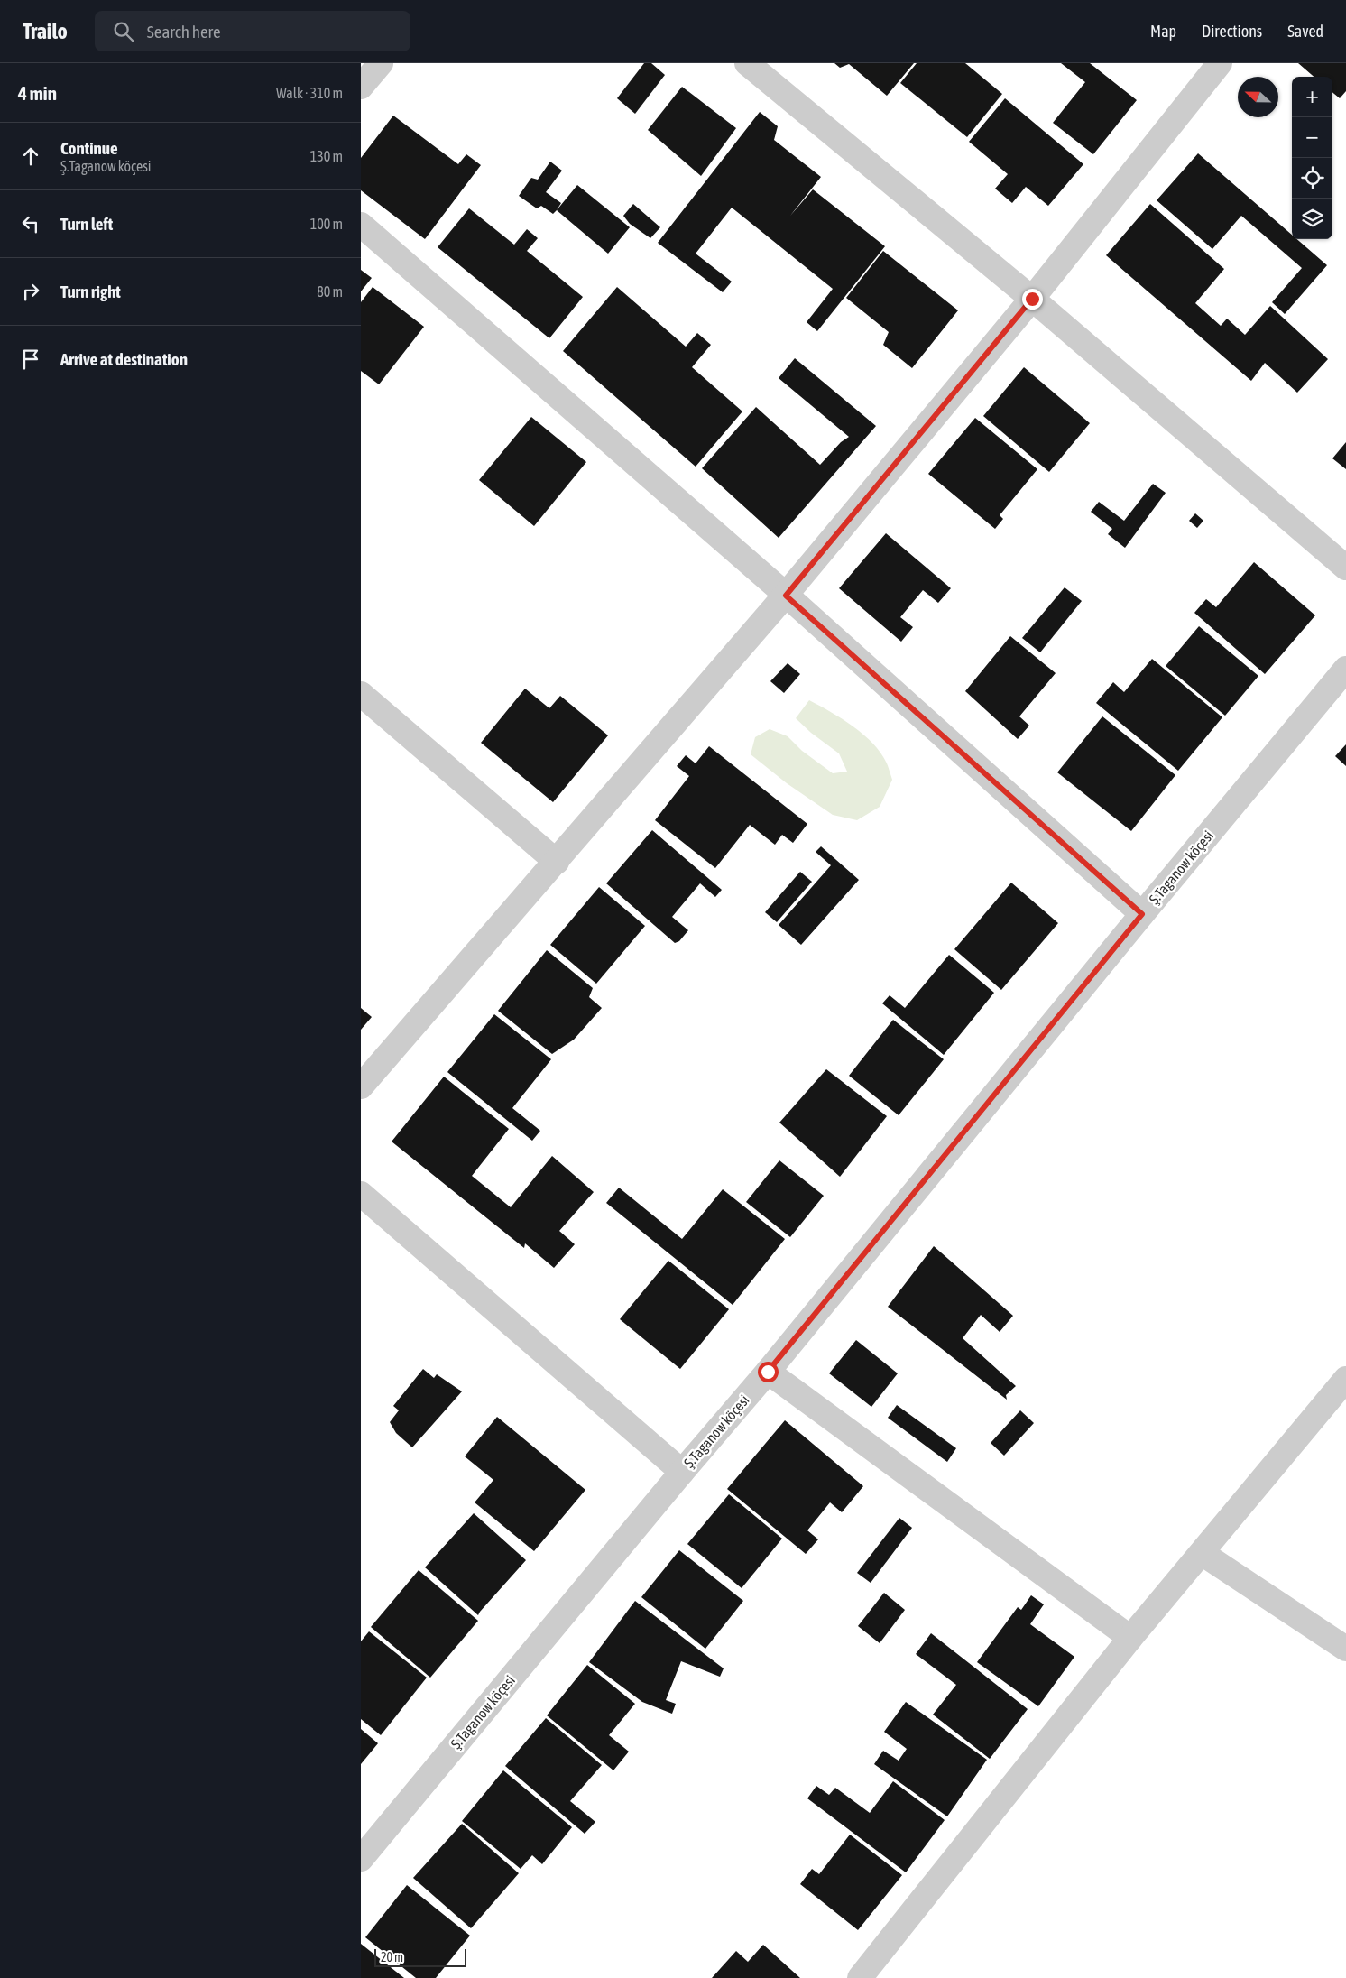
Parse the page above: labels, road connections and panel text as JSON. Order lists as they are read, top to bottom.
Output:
{
  "streets": {
    "street": ["Ş.Taganow köçesi"]
  },
  "scale_bar": "20 m",
  "north": "left",
  "page": {
    "header": "Trailo",
    "search": "Search here",
    "nav": ["Map", "Directions", "Saved"],
    "heading": ["4 min", "Walk · 310 m"],
    "map_buttons": ["+", "−"],
    "list": [
      ["Continue", "Ş.Taganow köçesi", "130 m"],
      ["Turn left", "100 m"],
      ["Turn right", "80 m"],
      "Arrive at destination"
    ],
    "scale": "20 m"
  }
}
